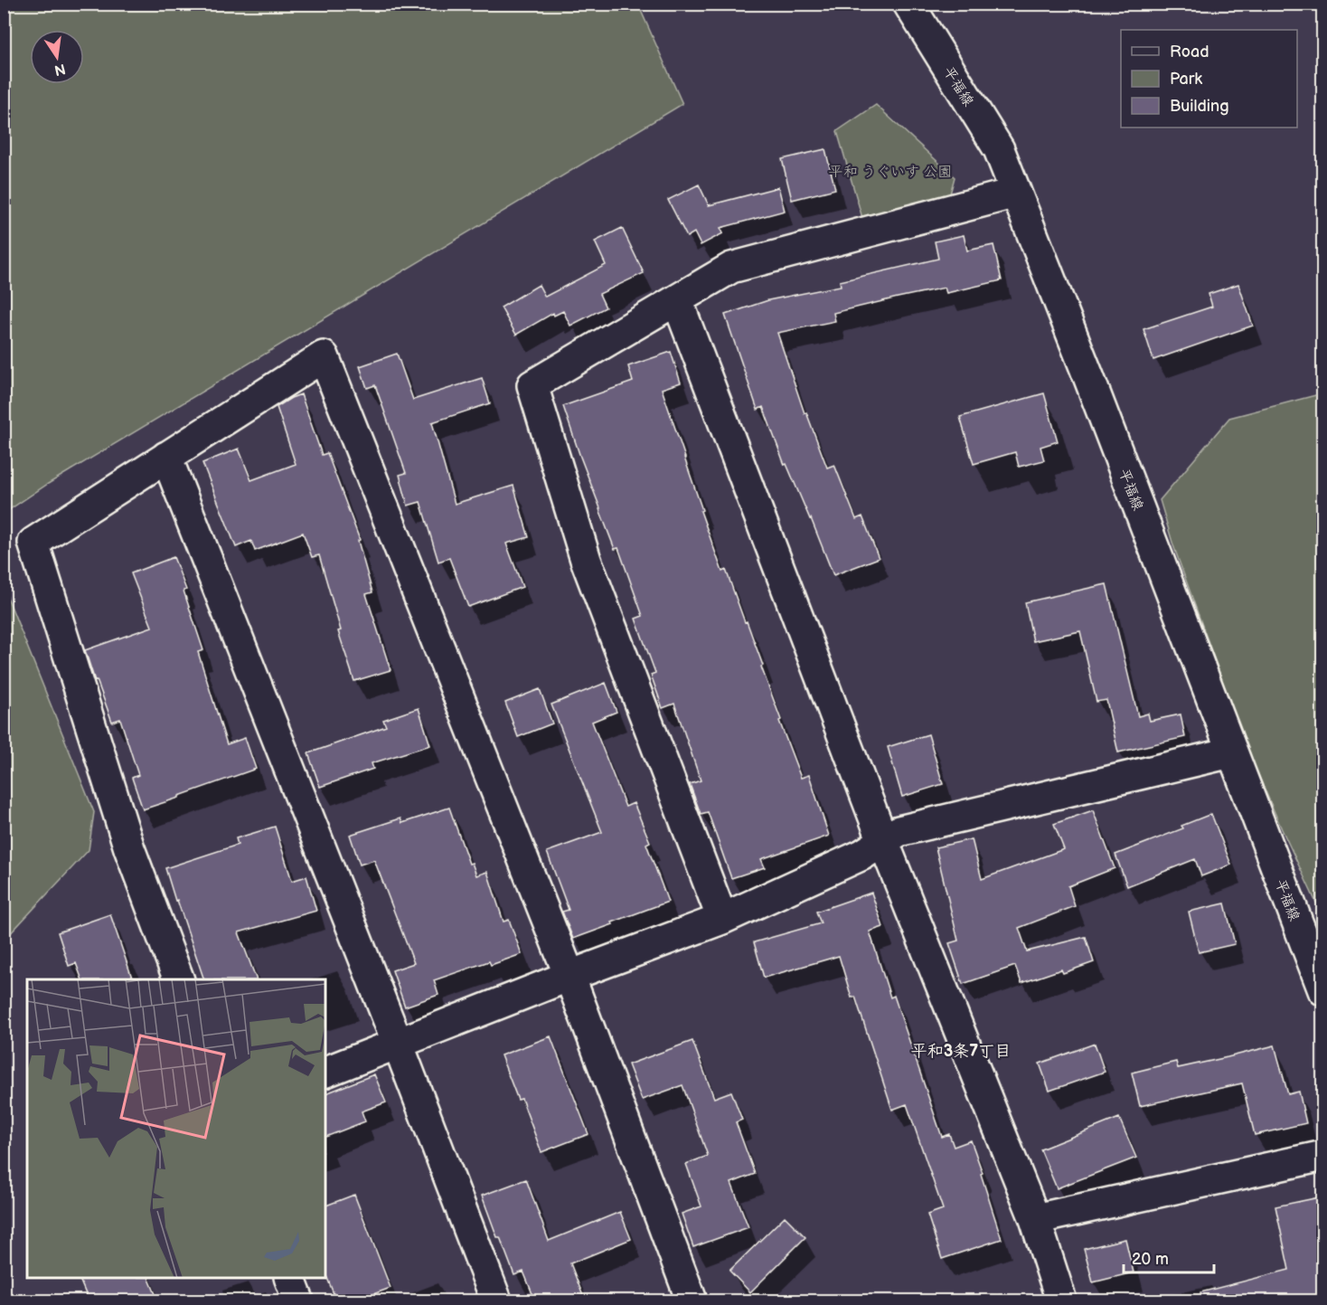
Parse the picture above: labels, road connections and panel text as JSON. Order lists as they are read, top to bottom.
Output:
{
  "streets": {
    "street": ["平福線"]
  },
  "districts": ["平和3条7丁目"],
  "parks": ["平和 うぐいす 公園"],
  "legend": ["Road", "Park", "Building"],
  "scale_bar": "20 m",
  "north": "bottom"
}
